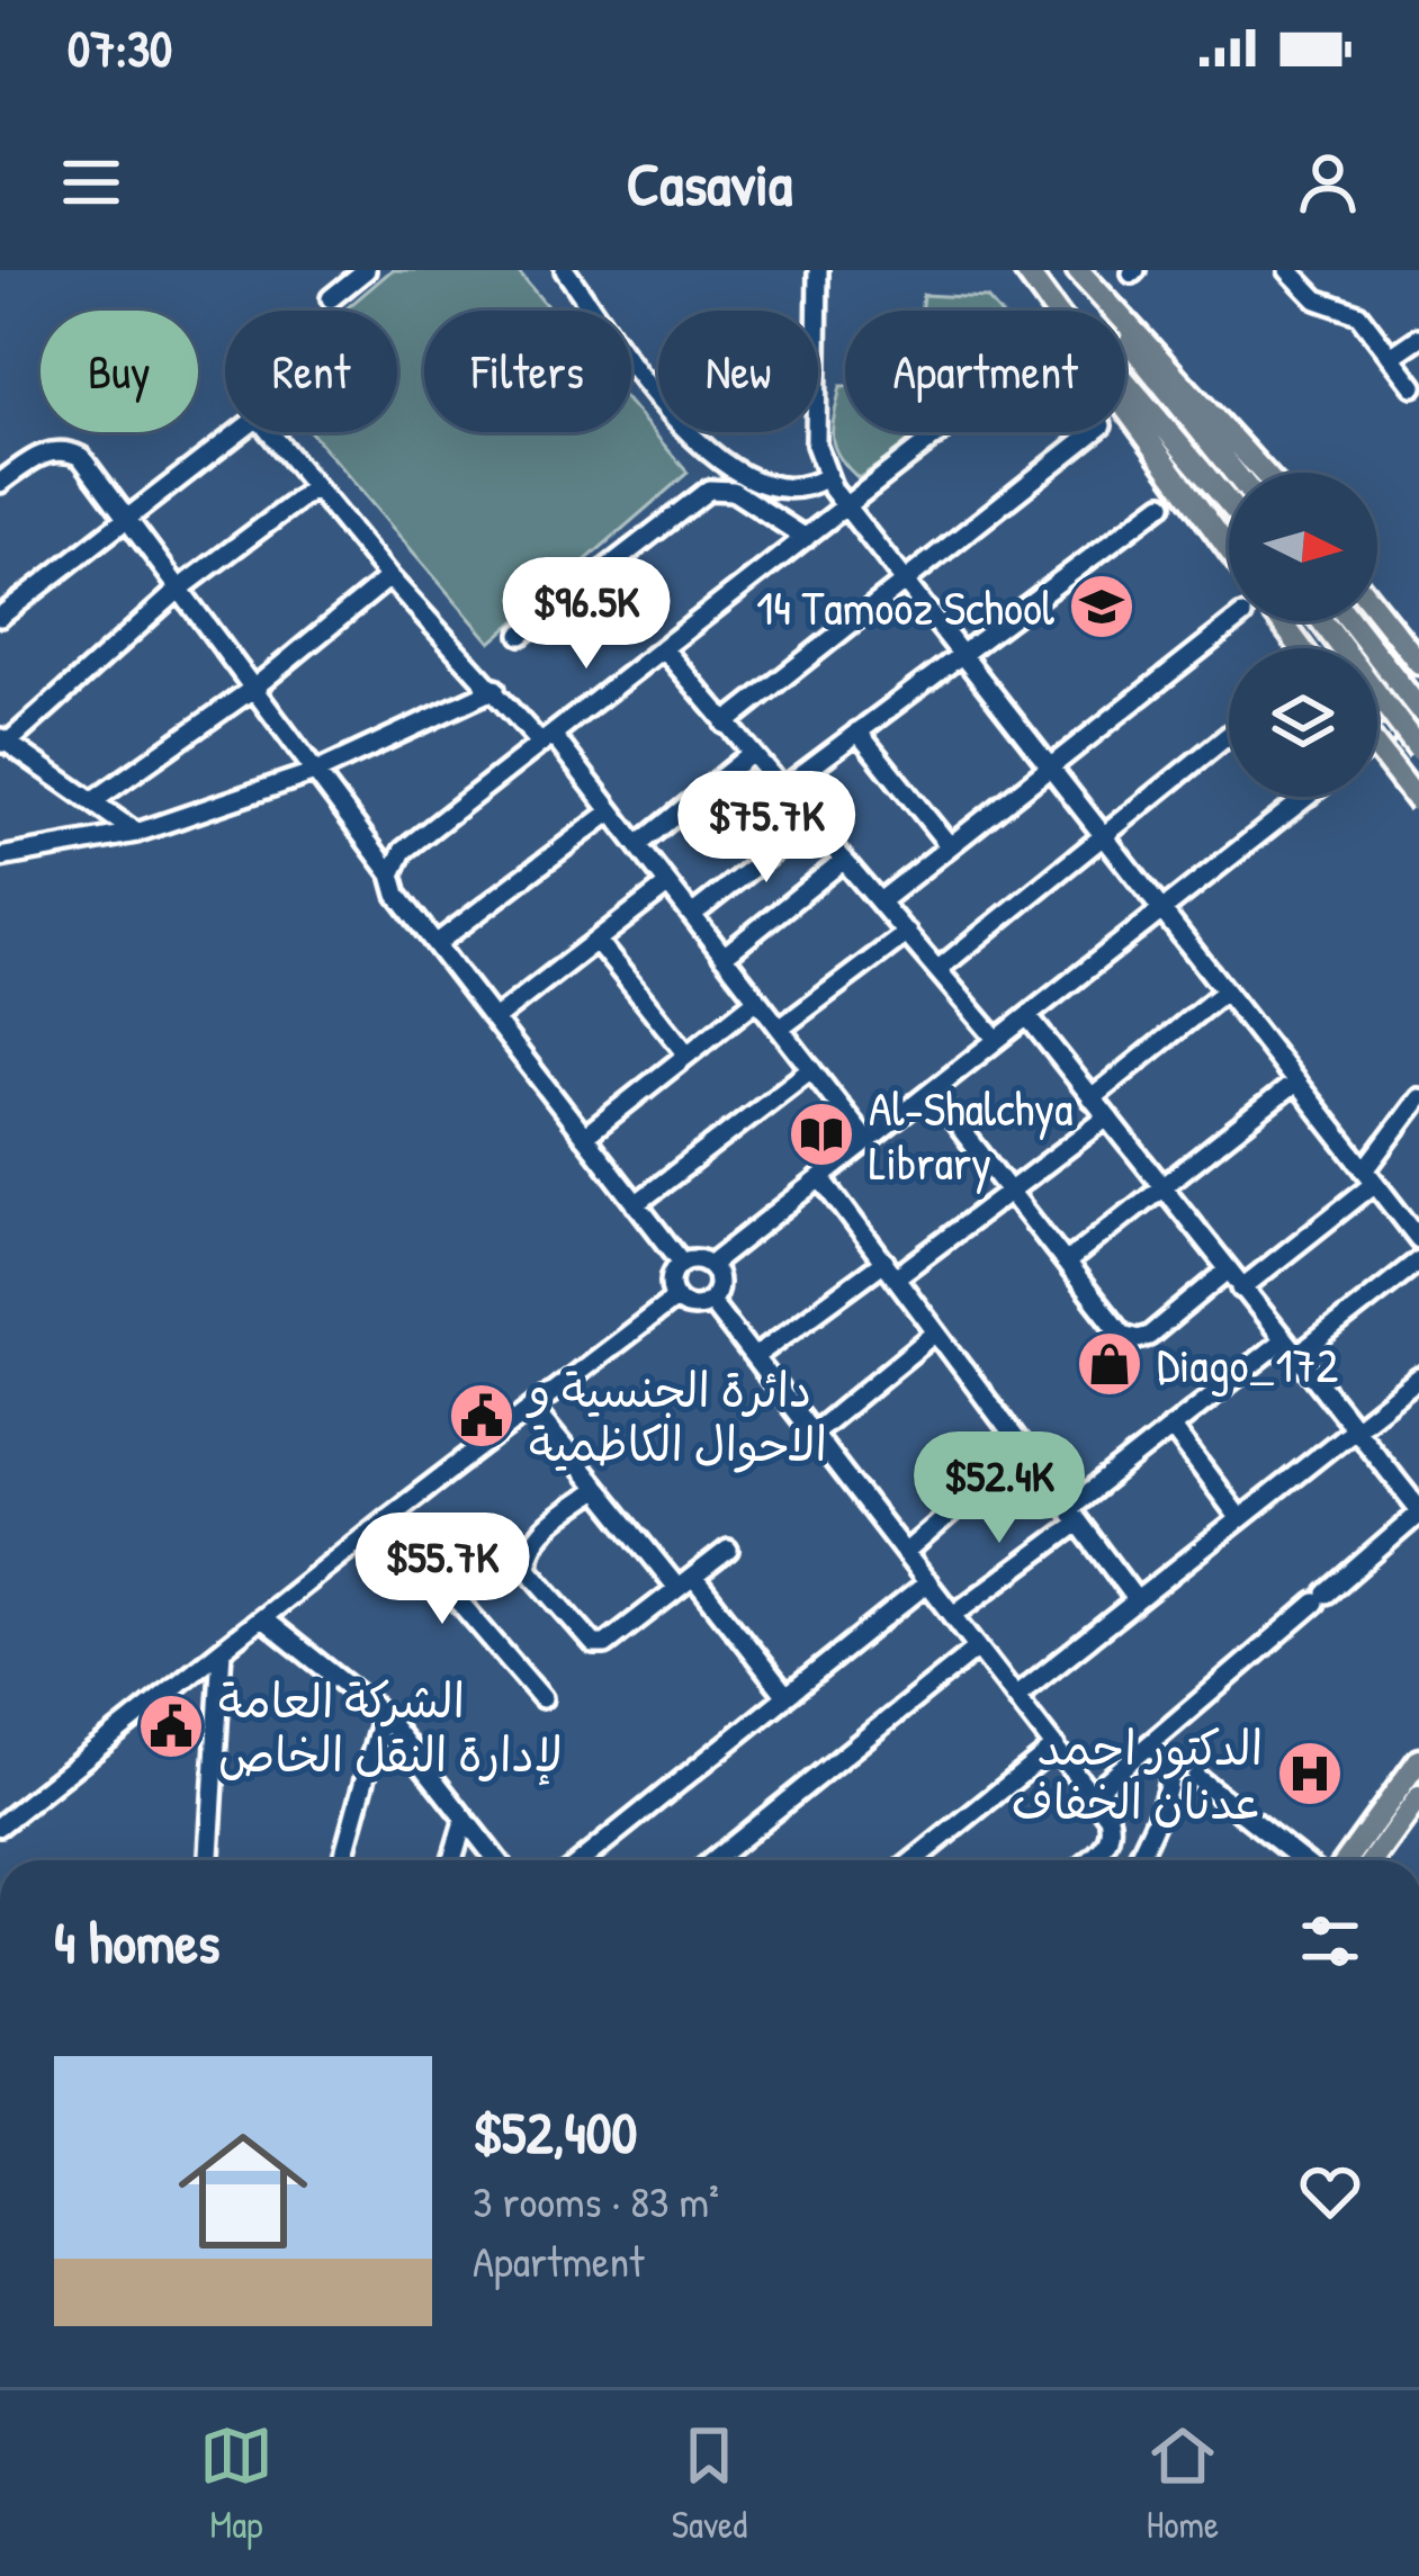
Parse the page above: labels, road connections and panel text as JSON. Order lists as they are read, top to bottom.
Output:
{
  "places": {
    "school or university": ["14 Tamooz School"],
    "library": ["Al-Shalchya Library"],
    "shop": ["Diago_172"],
    "public building": ["دائرة الجنسية و الاحوال الكاظمية", "الشركة العامة لإدارة النقل الخاص"],
    "hospital": ["الدكتور احمد عدنان الخفاف"]
  },
  "north": "right",
  "page": {
    "status": "07:30",
    "header": "Casavia",
    "chip": [
      "Buy",
      "Rent",
      "Filters",
      "New",
      "Apartment"
    ],
    "price": [
      "$96.5K",
      "$75.7K",
      "$52.4K",
      "$55.7K"
    ],
    "heading": "4 homes",
    "list": [
      {
        "name": "$52,400",
        "note": "3 rooms · 83 m² · Apartment"
      }
    ],
    "tabs": ["Map", "Saved", "Home"]
  }
}
